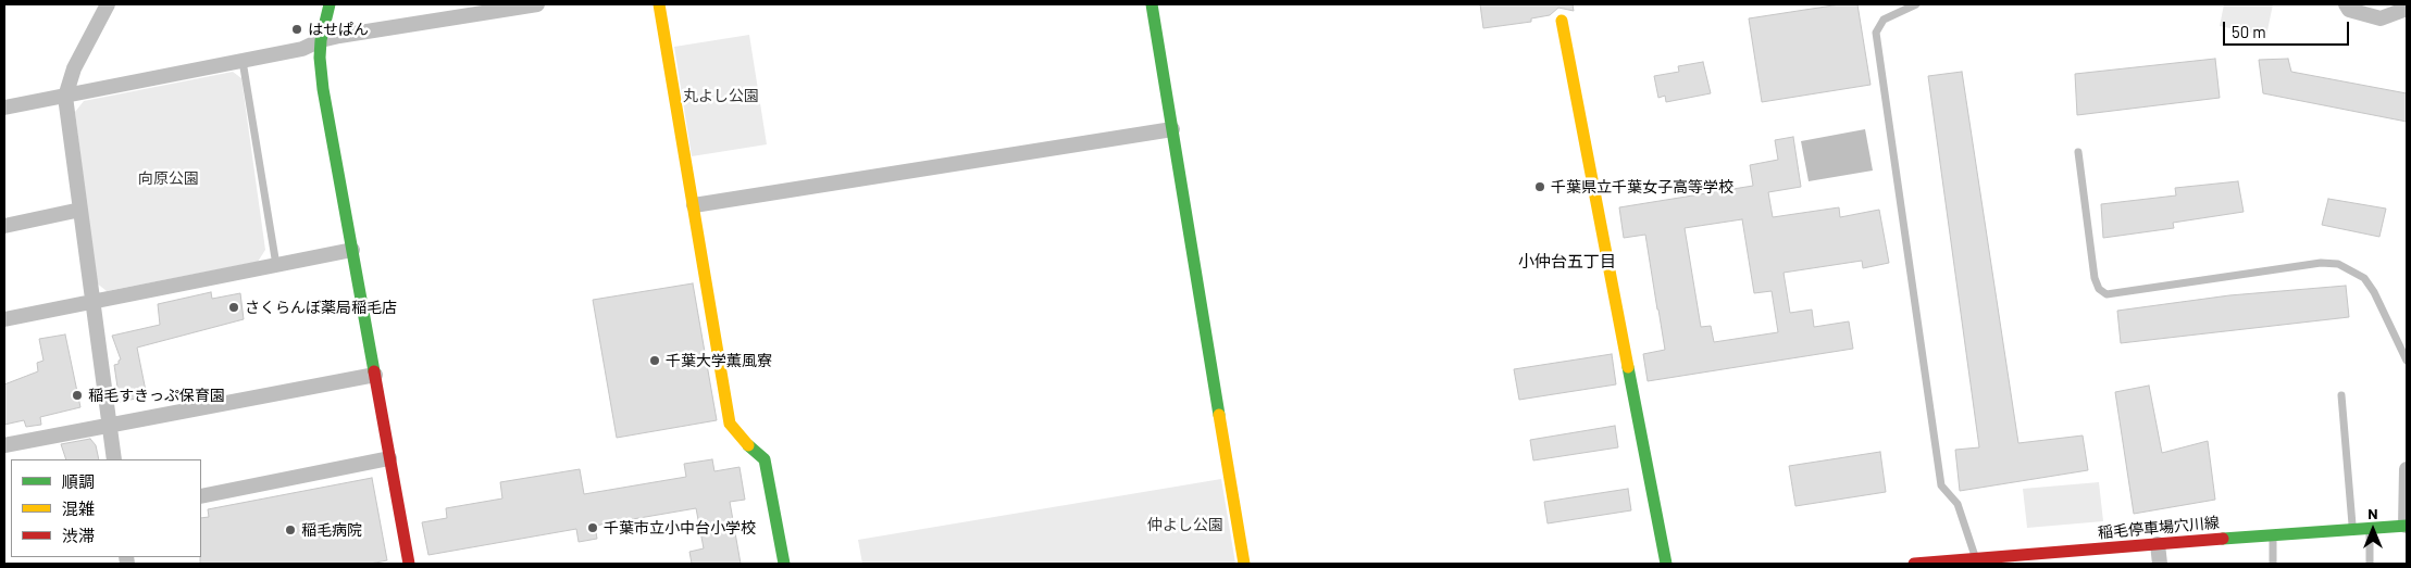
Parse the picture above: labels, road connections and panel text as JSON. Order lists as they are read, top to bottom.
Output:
{
  "streets": {
    "street": ["稲毛停車場穴川線"]
  },
  "districts": ["小仲台五丁目"],
  "parks": ["丸よし公園", "向原公園", "仲よし公園"],
  "places": [
    "はせぱん",
    "千葉県立千葉女子高等学校",
    "さくらんぼ薬局稲毛店",
    "千葉大学薫風寮",
    "稲毛すきっぷ保育園",
    "千葉市立小中台小学校",
    "稲毛病院"
  ],
  "legend": ["順調", "混雑", "渋滞"],
  "scale_bar": "50 m",
  "north": "top"
}
